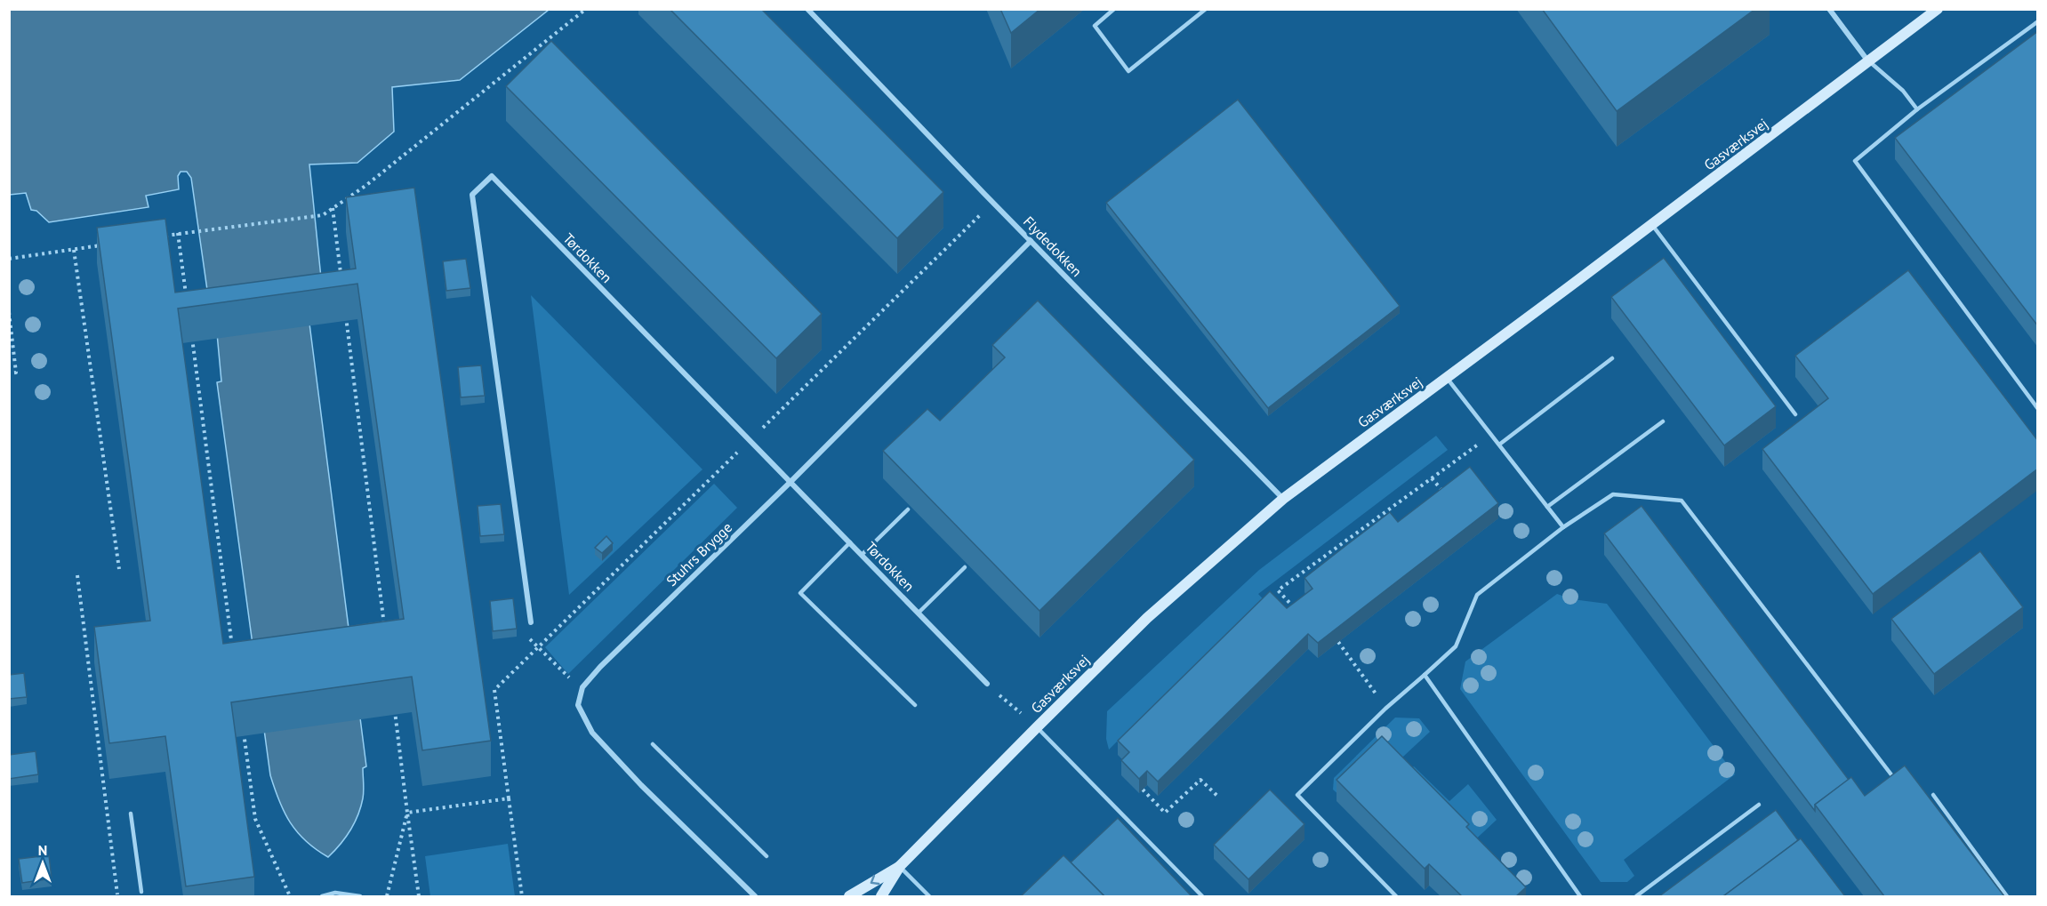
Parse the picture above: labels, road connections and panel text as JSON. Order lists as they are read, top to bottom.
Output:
{
  "streets": {
    "street": [
      "Gasværksvej",
      "Flydedokken",
      "Tørdokken",
      "Stuhrs Brygge"
    ]
  },
  "crossings": [
    ["Gasværksvej", "Flydedokken"],
    ["Flydedokken", "Stuhrs Brygge"],
    ["Tørdokken", "Stuhrs Brygge"]
  ],
  "north": "top"
}
